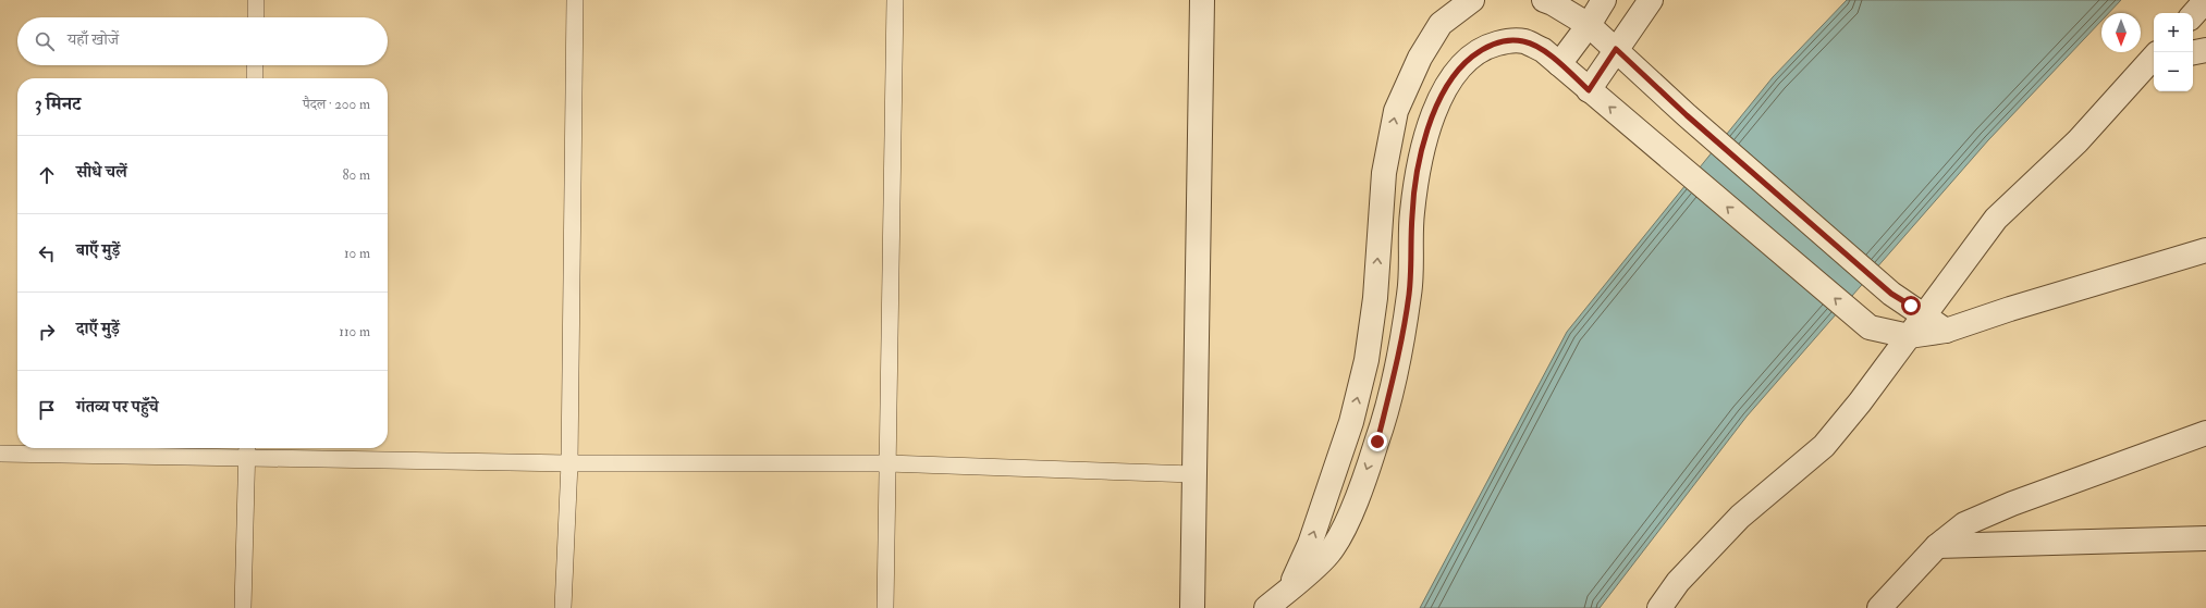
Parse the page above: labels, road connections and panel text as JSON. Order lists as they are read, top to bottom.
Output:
{
  "north": "bottom",
  "page": {
    "map_buttons": ["+", "−"],
    "search": "यहाँ खोजें",
    "heading": ["3 मिनट", "पैदल · 200 m"],
    "list": [
      ["सीधे चलें", "80 m"],
      ["बाएँ मुड़ें", "10 m"],
      ["दाएँ मुड़ें", "110 m"],
      "गंतव्य पर पहुँचे"
    ]
  }
}
